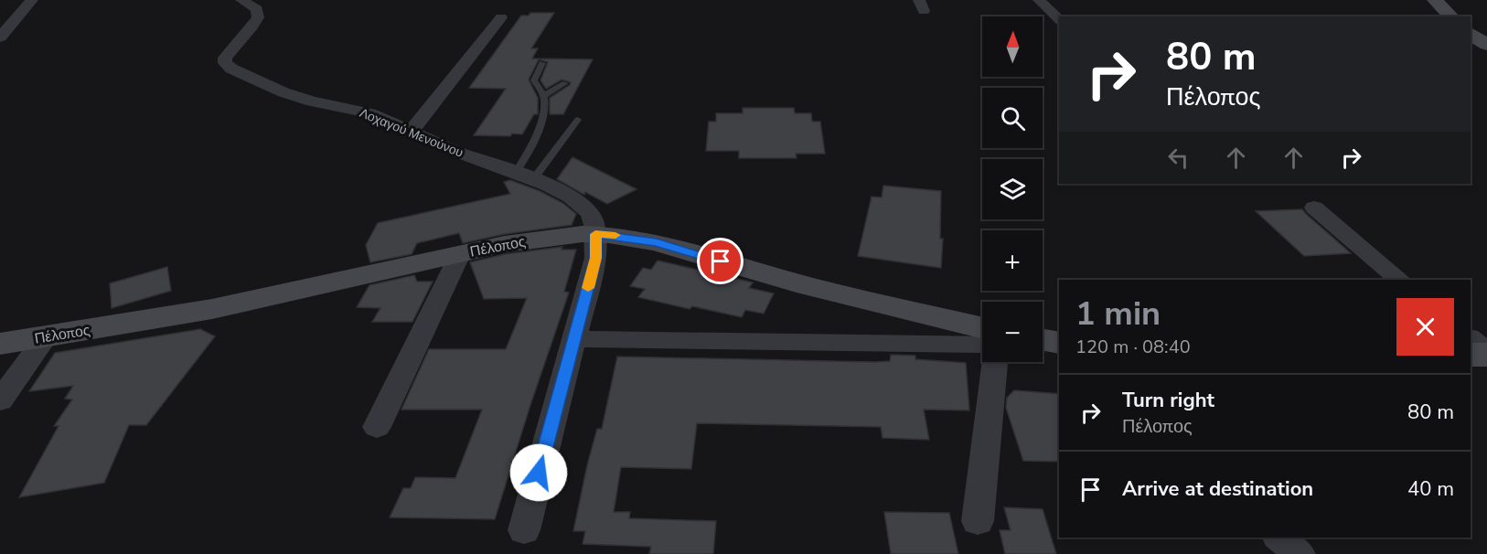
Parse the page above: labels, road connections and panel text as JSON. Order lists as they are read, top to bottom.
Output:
{
  "streets": {
    "street": ["Λοχαγού Μενούνου", "Πέλοπος"]
  },
  "crossings": [
    ["Λοχαγού Μενούνου", "Πέλοπος"]
  ],
  "north": "top",
  "page": {
    "map_buttons": ["+", "−"],
    "turn": ["80 m", "Πέλοπος"],
    "heading": ["1 min", "120 m · 08:40"],
    "list": [
      {
        "name": "Turn right",
        "note": "Πέλοπος",
        "value": "80 m"
      },
      {
        "name": "Arrive at destination",
        "value": "40 m"
      }
    ]
  }
}
